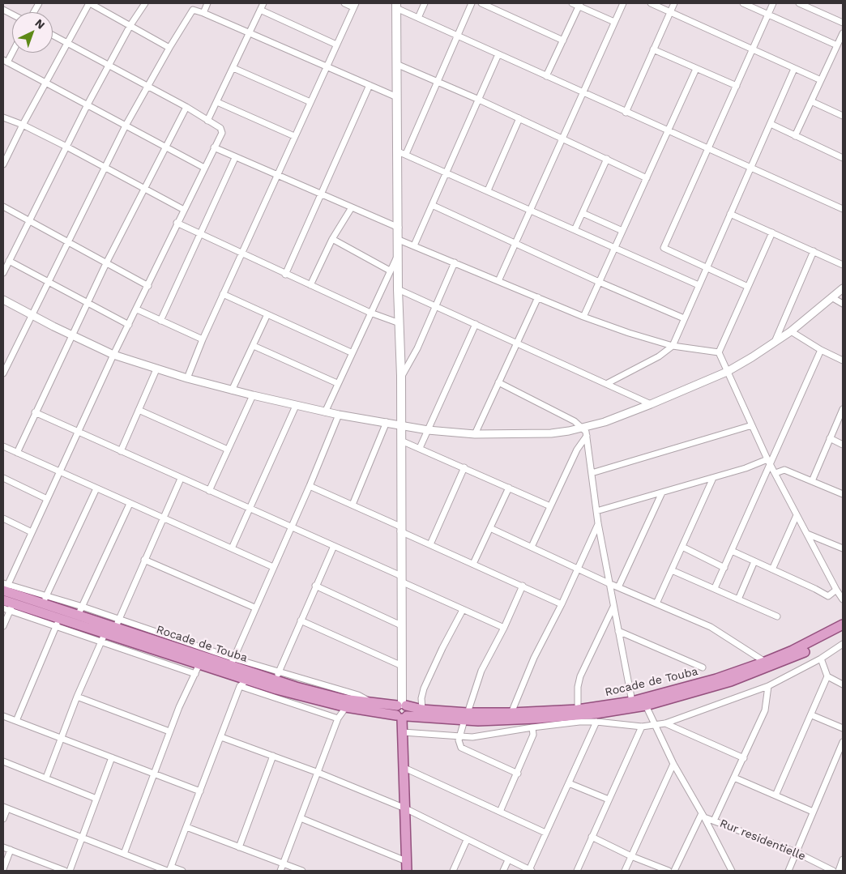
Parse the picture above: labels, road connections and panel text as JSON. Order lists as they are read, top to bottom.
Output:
{
  "streets": {
    "main road": ["Rocade de Touba"],
    "street": ["Rur residentielle"]
  },
  "north": "top right"
}
